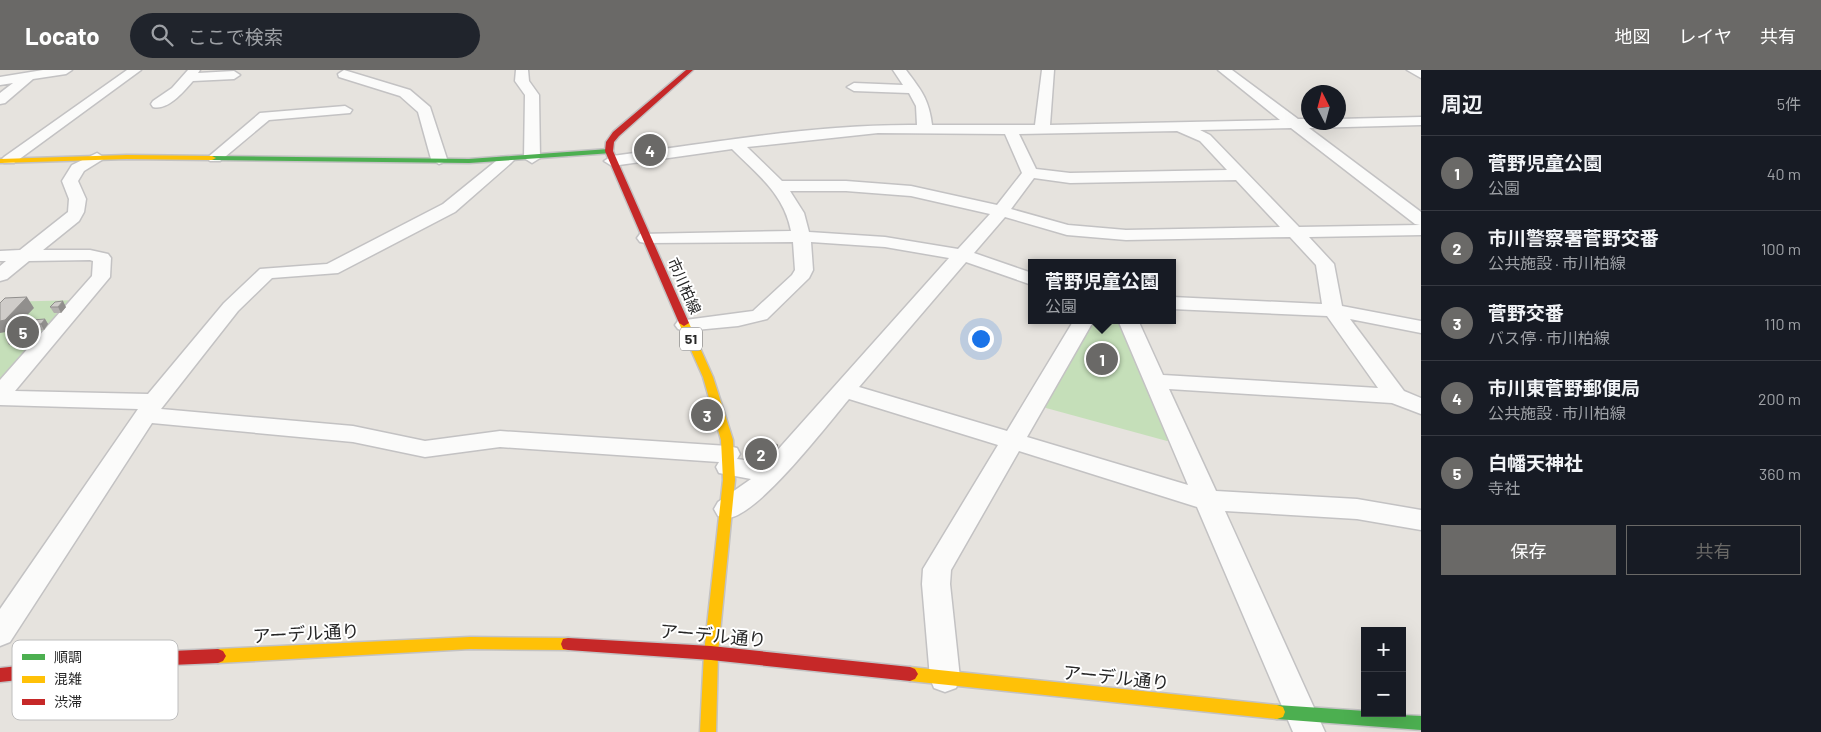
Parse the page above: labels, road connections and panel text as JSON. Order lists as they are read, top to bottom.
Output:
{
  "streets": {
    "street": ["市川柏線", "51", "アーデル通り"]
  },
  "crossings": [
    ["市川柏線", "アーデル通り"]
  ],
  "legend": ["順調", "混雑", "渋滞"],
  "north": "top",
  "page": {
    "header": "Locato",
    "search": "ここで検索",
    "nav": ["地図", "レイヤ", "共有"],
    "heading": ["周辺", "5件"],
    "pins": [
      "4",
      "5",
      "1",
      "3",
      "2"
    ],
    "list": [
      {
        "mark": "1",
        "name": "菅野児童公園",
        "note": "公園",
        "value": "40 m"
      },
      {
        "mark": "2",
        "name": "市川警察署菅野交番",
        "note": "公共施設 · 市川柏線",
        "value": "100 m"
      },
      {
        "mark": "3",
        "name": "菅野交番",
        "note": "バス停 · 市川柏線",
        "value": "110 m"
      },
      {
        "mark": "4",
        "name": "市川東菅野郵便局",
        "note": "公共施設 · 市川柏線",
        "value": "200 m"
      },
      {
        "mark": "5",
        "name": "白幡天神社",
        "note": "寺社",
        "value": "360 m"
      }
    ],
    "popup": ["菅野児童公園", "公園"],
    "buttons": ["保存", "共有"],
    "map_buttons": ["+", "−"]
  }
}
